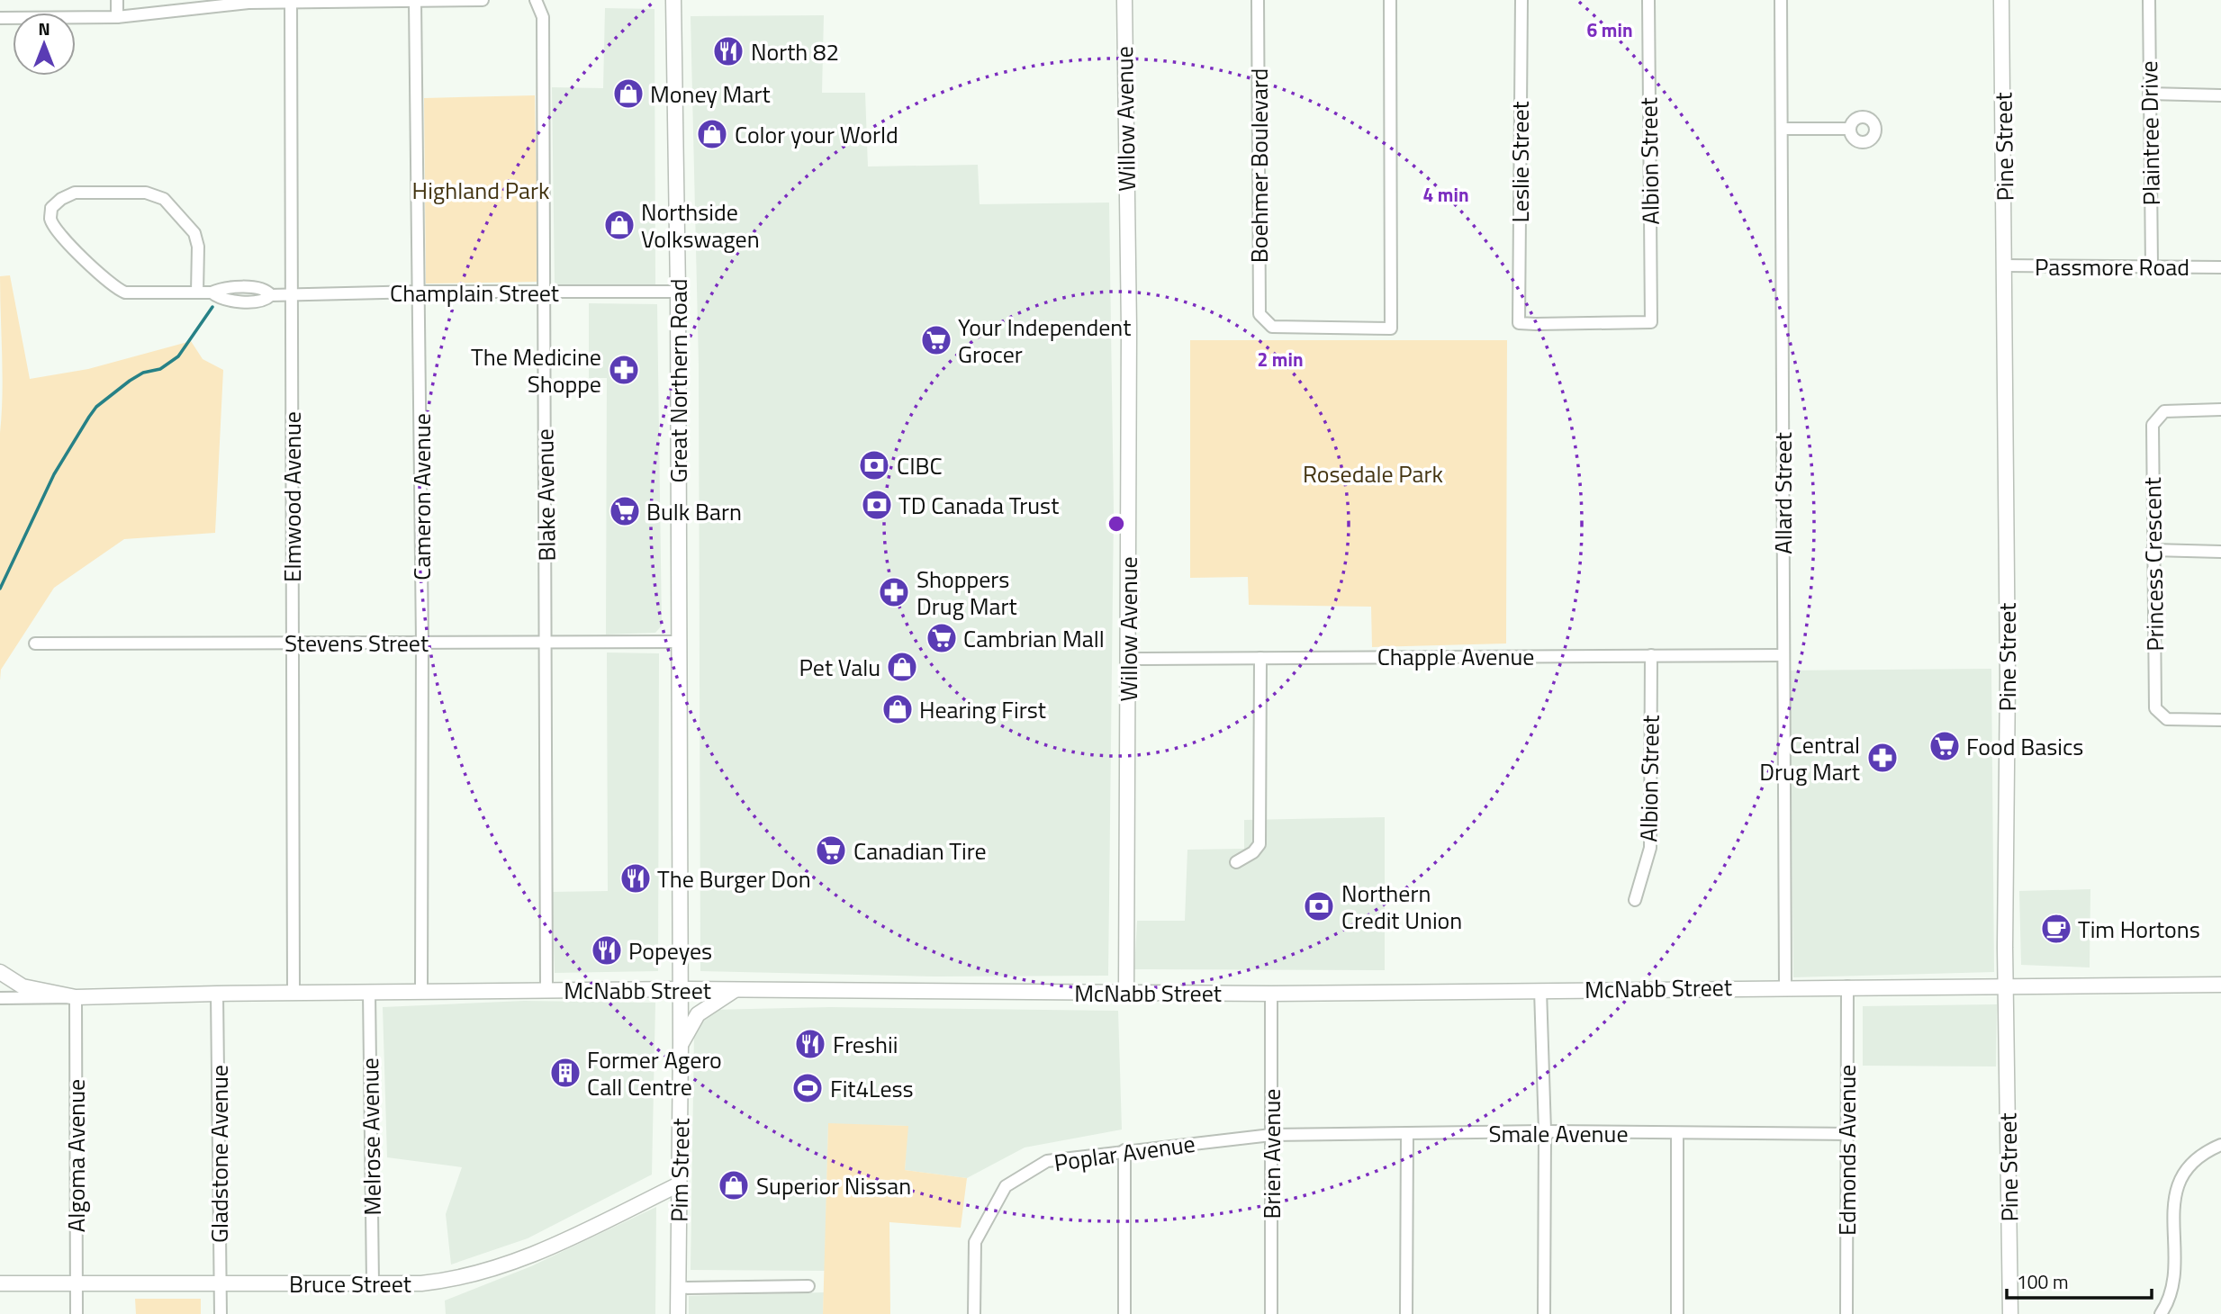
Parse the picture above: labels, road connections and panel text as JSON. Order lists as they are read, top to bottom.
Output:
{
  "streets": {
    "main road": [
      "Willow Avenue",
      "Pine Street",
      "Great Northern Road",
      "McNabb Street",
      "Pim Street",
      "Bruce Street"
    ],
    "street": [
      "Plaintree Drive",
      "Albion Street",
      "Leslie Street",
      "Boehmer Boulevard",
      "Passmore Road",
      "Champlain Street",
      "Allard Street",
      "Blake Avenue",
      "Elmwood Avenue",
      "Cameron Avenue",
      "Princess Crescent",
      "Stevens Street",
      "Chapple Avenue",
      "Smale Avenue",
      "Melrose Avenue",
      "Edmonds Avenue",
      "Poplar Avenue",
      "Gladstone Avenue",
      "Brien Avenue",
      "Algoma Avenue"
    ]
  },
  "crossings": [
    ["Willow Avenue", "Chapple Avenue"],
    ["Willow Avenue", "McNabb Street"],
    ["Plaintree Drive", "Passmore Road"],
    ["Pine Street", "Passmore Road"],
    ["Pine Street", "McNabb Street"],
    ["Albion Street", "Leslie Street"],
    ["Albion Street", "Chapple Avenue"],
    ["Champlain Street", "Great Northern Road"],
    ["Champlain Street", "Blake Avenue"],
    ["Champlain Street", "Elmwood Avenue"],
    ["Champlain Street", "Cameron Avenue"],
    ["Great Northern Road", "Stevens Street"],
    ["Great Northern Road", "McNabb Street"],
    ["Great Northern Road", "Pim Street"],
    ["Allard Street", "Chapple Avenue"],
    ["Allard Street", "McNabb Street"],
    ["Blake Avenue", "Stevens Street"],
    ["Blake Avenue", "McNabb Street"],
    ["Elmwood Avenue", "Stevens Street"],
    ["Elmwood Avenue", "McNabb Street"],
    ["Cameron Avenue", "Stevens Street"],
    ["Cameron Avenue", "McNabb Street"],
    ["McNabb Street", "Melrose Avenue"],
    ["McNabb Street", "Edmonds Avenue"],
    ["McNabb Street", "Gladstone Avenue"],
    ["McNabb Street", "Brien Avenue"],
    ["McNabb Street", "Algoma Avenue"],
    ["McNabb Street", "Pim Street"],
    ["Smale Avenue", "Edmonds Avenue"],
    ["Smale Avenue", "Poplar Avenue"],
    ["Smale Avenue", "Brien Avenue"],
    ["Melrose Avenue", "Bruce Street"],
    ["Poplar Avenue", "Brien Avenue"],
    ["Gladstone Avenue", "Bruce Street"],
    ["Algoma Avenue", "Bruce Street"],
    ["Pim Street", "Bruce Street"]
  ],
  "parks": ["Highland Park", "Rosedale Park"],
  "places": {
    "restaurant": [
      "North 82",
      "The Burger Don",
      "Popeyes",
      "Freshii"
    ],
    "shop": [
      "Money Mart",
      "Color your World",
      "Northside Volkswagen",
      "Pet Valu",
      "Hearing First",
      "Superior Nissan"
    ],
    "supermarket": [
      "Your Independent Grocer",
      "Bulk Barn",
      "Cambrian Mall",
      "Food Basics",
      "Canadian Tire"
    ],
    "pharmacy": ["The Medicine Shoppe", "Shoppers Drug Mart", "Central Drug Mart"],
    "bank": ["CIBC", "TD Canada Trust", "Northern Credit Union"],
    "cafe": ["Tim Hortons"],
    "building": ["Former Agero Call Centre"],
    "sports": ["Fit4Less"]
  },
  "scale_bar": "100 m",
  "north": "top",
  "rings": ["6 min", "4 min", "2 min"]
}
